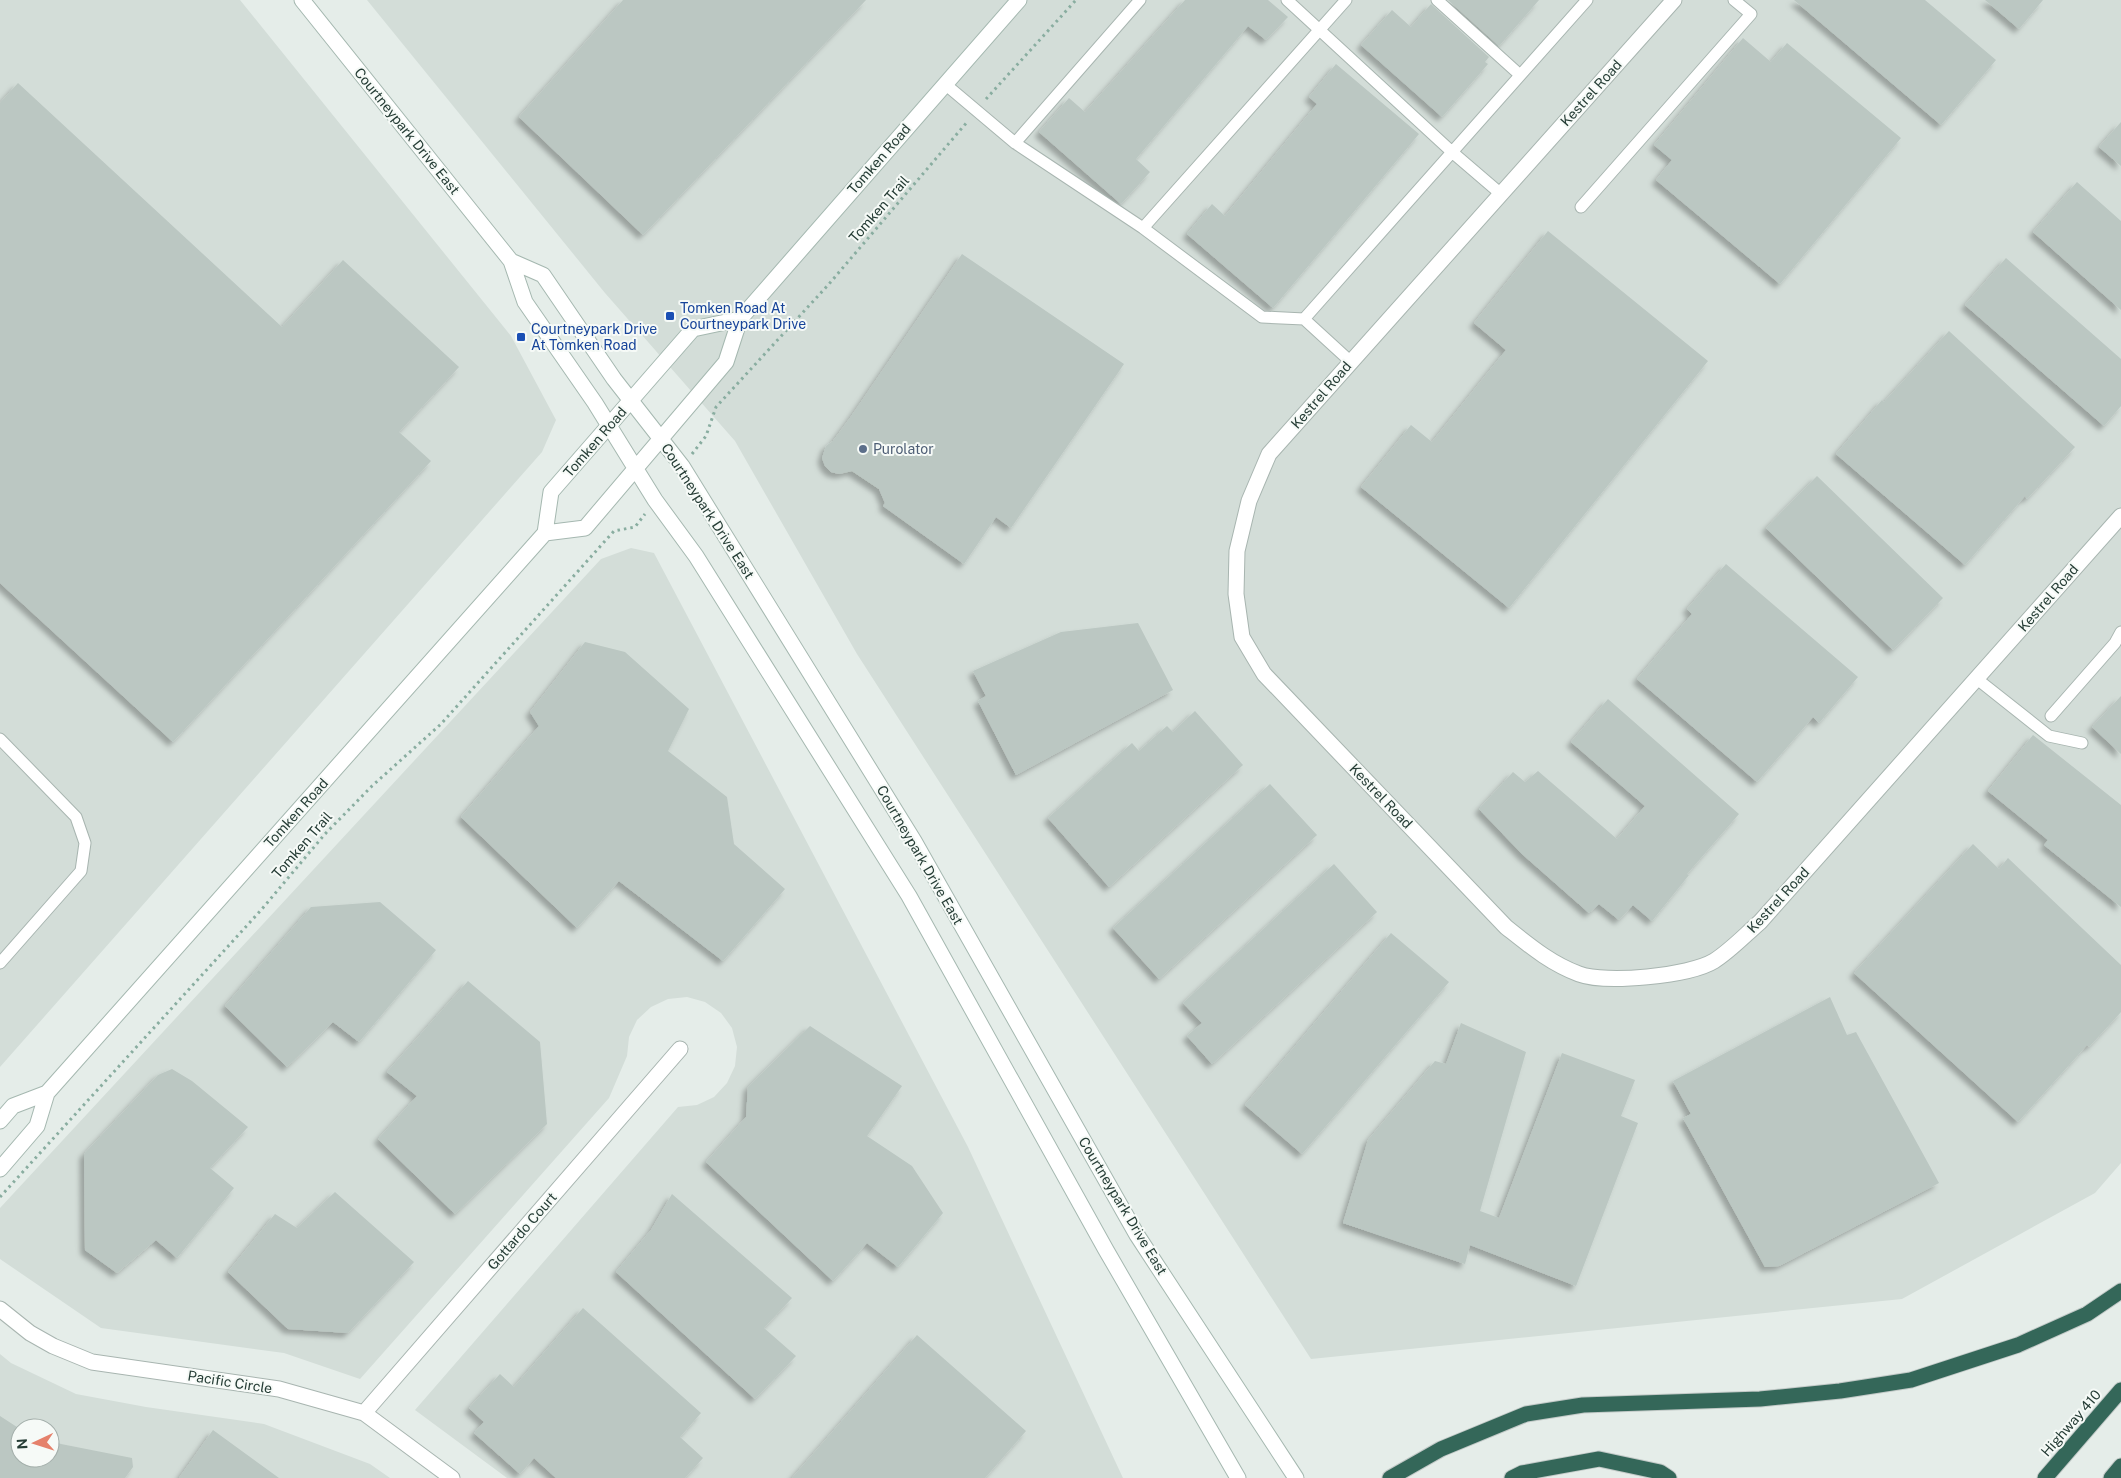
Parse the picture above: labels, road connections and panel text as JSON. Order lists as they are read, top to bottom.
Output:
{
  "streets": {
    "highway": ["Highway 410"],
    "main road": [
      "Kestrel Road",
      "Courtneypark Drive East",
      "Tomken Road",
      "Gottardo Court",
      "Pacific Circle"
    ],
    "path": ["Tomken Trail"]
  },
  "crossings": [
    ["Courtneypark Drive East", "Tomken Road"],
    ["Gottardo Court", "Pacific Circle"]
  ],
  "places": {
    "transit": ["Tomken Road At Courtneypark Drive", "Courtneypark Drive At Tomken Road"],
    "other": ["Purolator"]
  },
  "north": "left"
}
